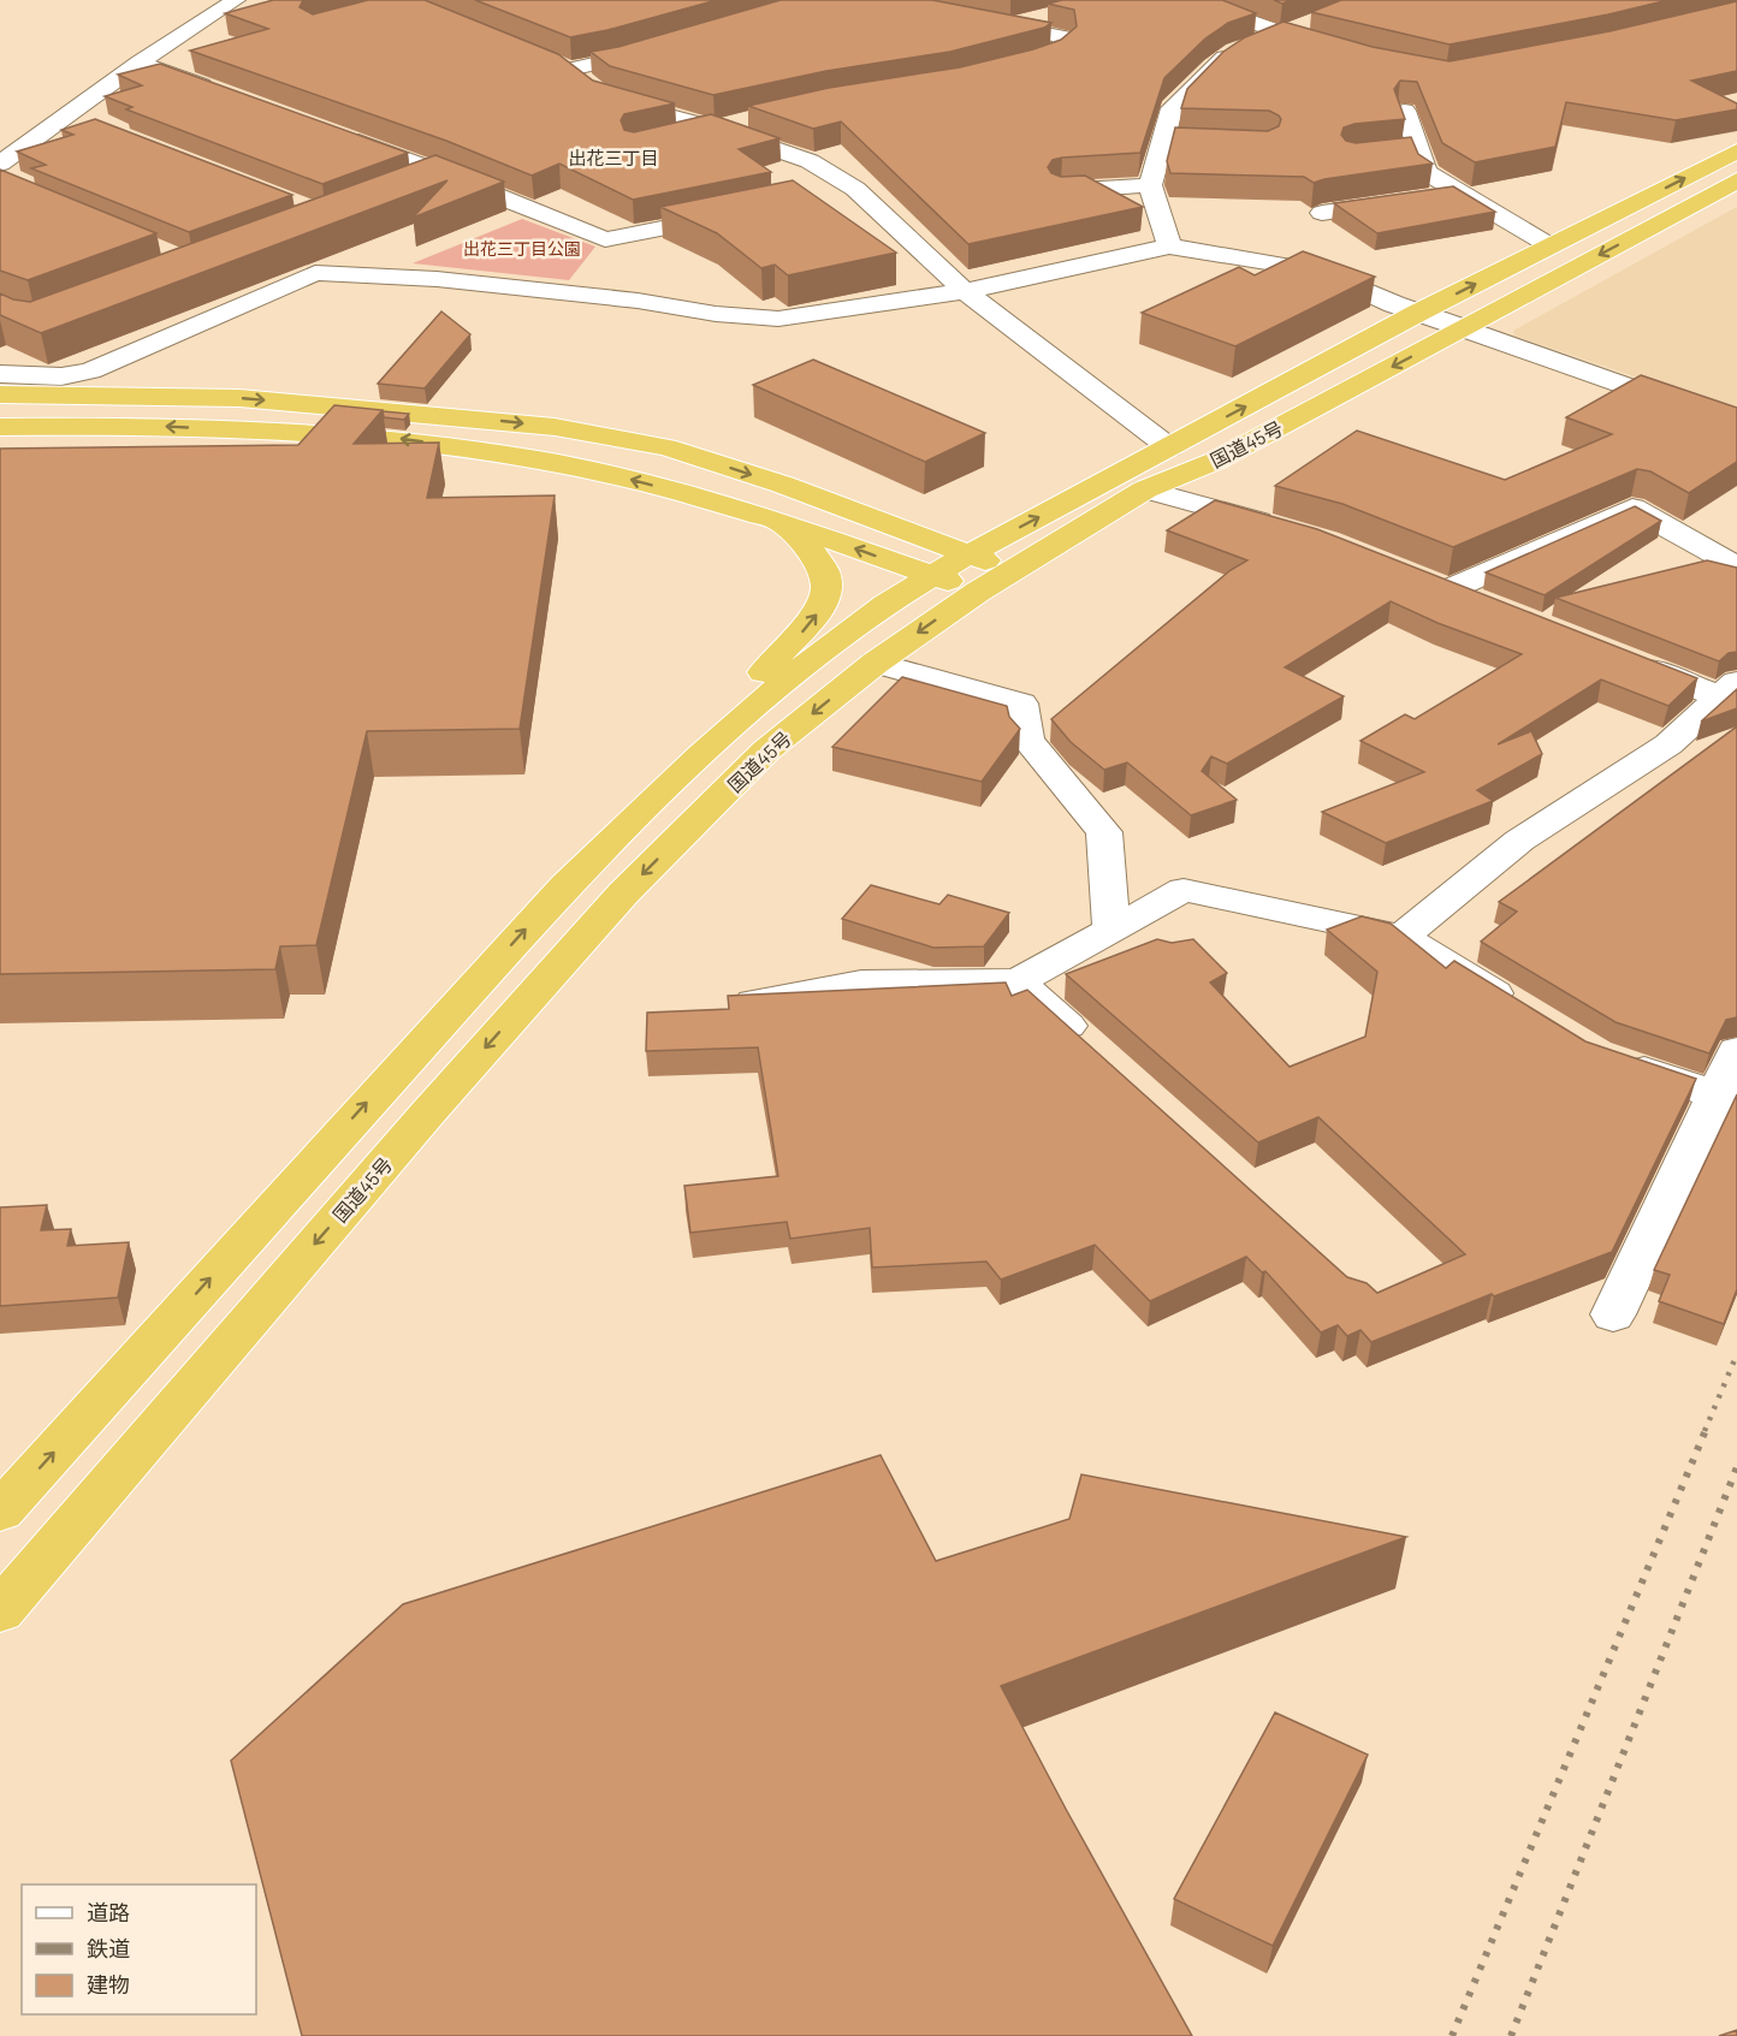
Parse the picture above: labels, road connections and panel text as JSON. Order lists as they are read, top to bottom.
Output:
{
  "streets": {
    "highway": ["国道45号"]
  },
  "districts": ["出花三丁目"],
  "parks": ["出花三丁目公園"],
  "legend": ["道路", "鉄道", "建物"]
}
